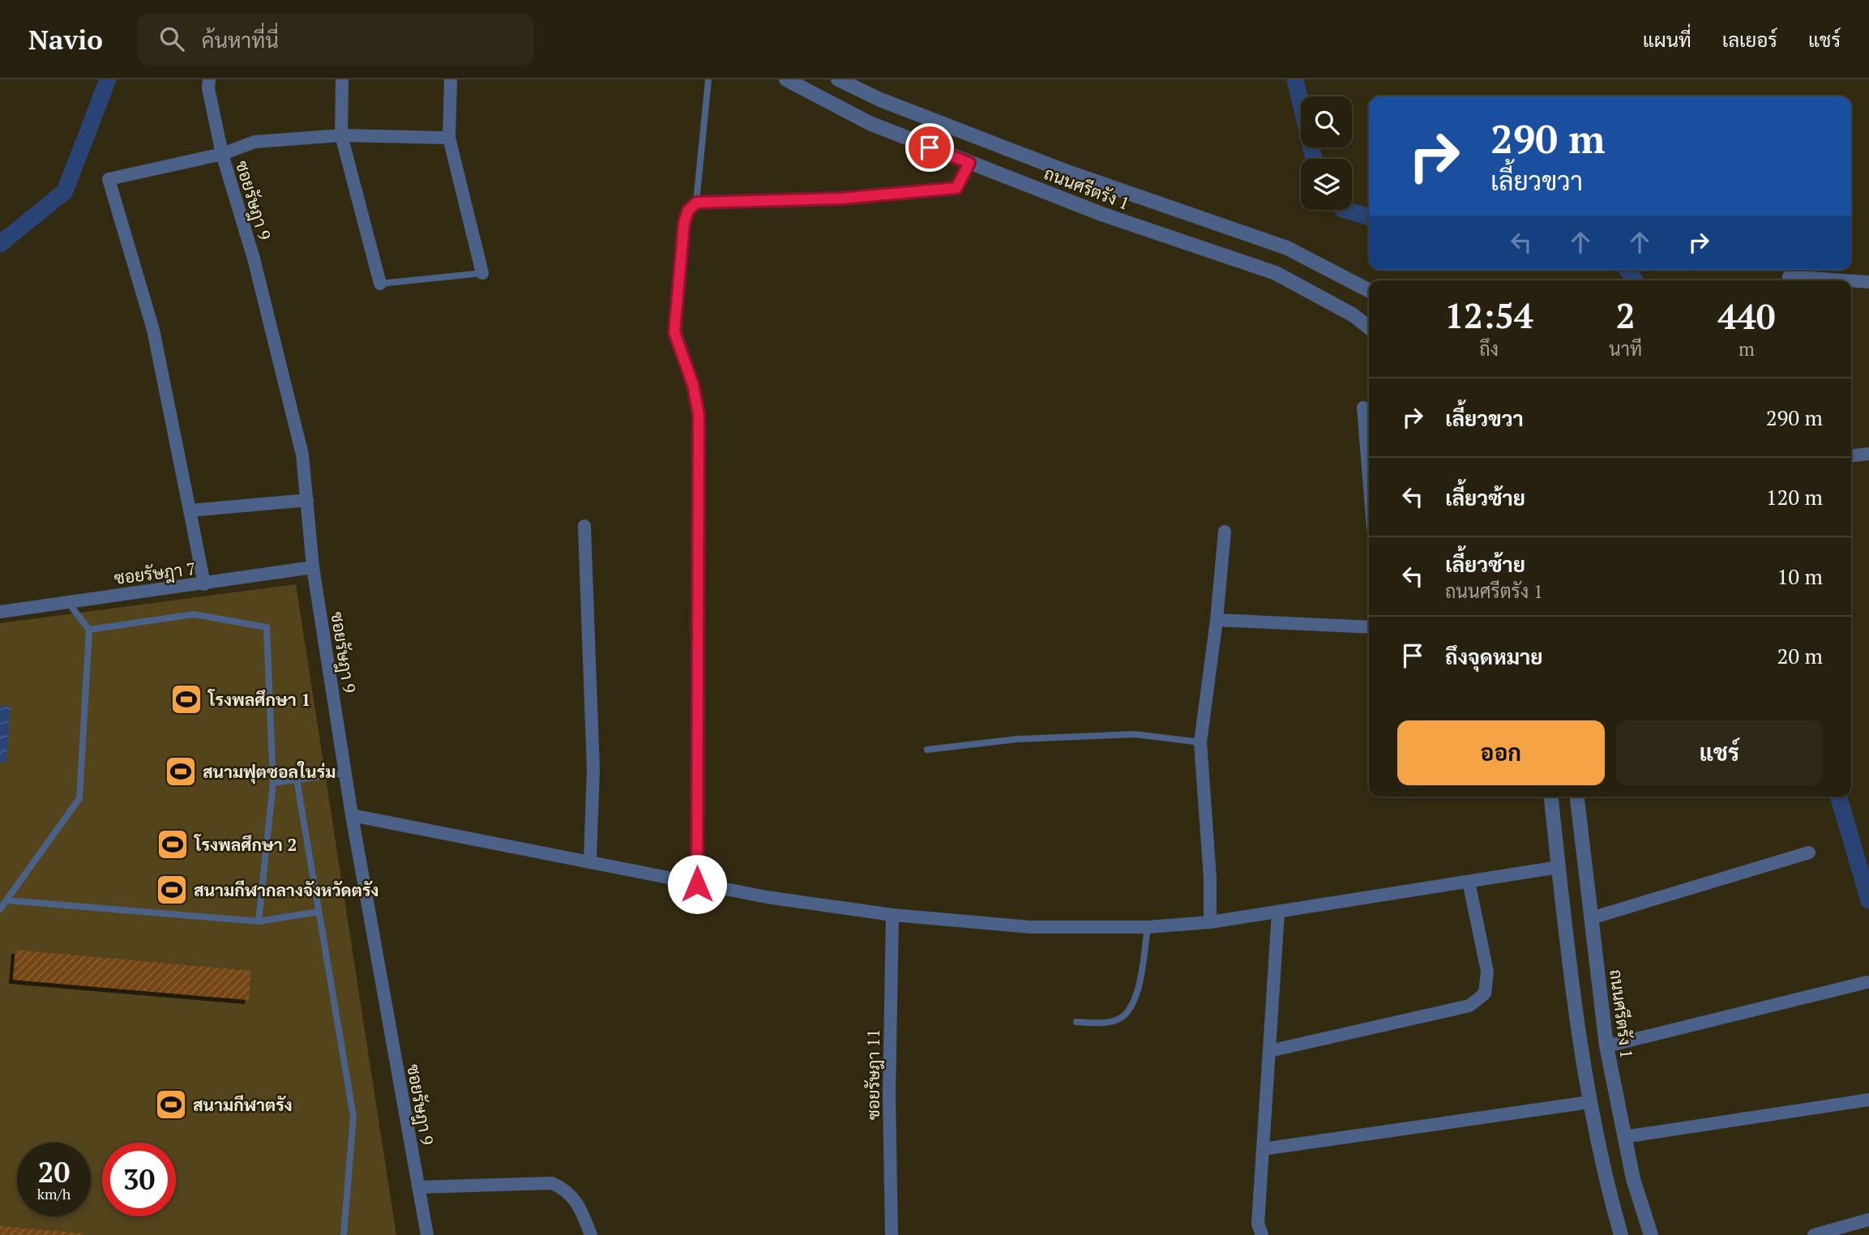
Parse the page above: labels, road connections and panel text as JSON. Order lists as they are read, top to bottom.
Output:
{
  "streets": {
    "street": [
      "ถนนศรีตรัง 1",
      "ซอยรัษฎา 9",
      "ซอยรัษฎา 7",
      "ซอยรัษฎา 11"
    ]
  },
  "crossings": [
    ["ซอยรัษฎา 9", "ซอยรัษฎา 7"]
  ],
  "places": {
    "sports": [
      "โรงพลศึกษา 1",
      "สนามฟุตซอลในร่ม",
      "โรงพลศึกษา 2",
      "สนามกีฬากลางจังหวัดตรัง",
      "สนามกีฬาตรัง"
    ]
  },
  "page": {
    "header": "Navio",
    "search": "ค้นหาที่นี่",
    "nav": ["แผนที่", "เลเยอร์", "แชร์"],
    "turn": ["290 m", "เลี้ยวขวา"],
    "eta": [
      "12:54",
      "ถึง",
      "2",
      "นาที",
      "440",
      "m"
    ],
    "list": [
      {
        "name": "เลี้ยวขวา",
        "value": "290 m"
      },
      {
        "name": "เลี้ยวซ้าย",
        "value": "120 m"
      },
      {
        "name": "เลี้ยวซ้าย",
        "note": "ถนนศรีตรัง 1",
        "value": "10 m"
      },
      {
        "name": "ถึงจุดหมาย",
        "value": "20 m"
      }
    ],
    "buttons": ["ออก", "แชร์"],
    "speed": "20 km/h",
    "limit": "30"
  }
}
